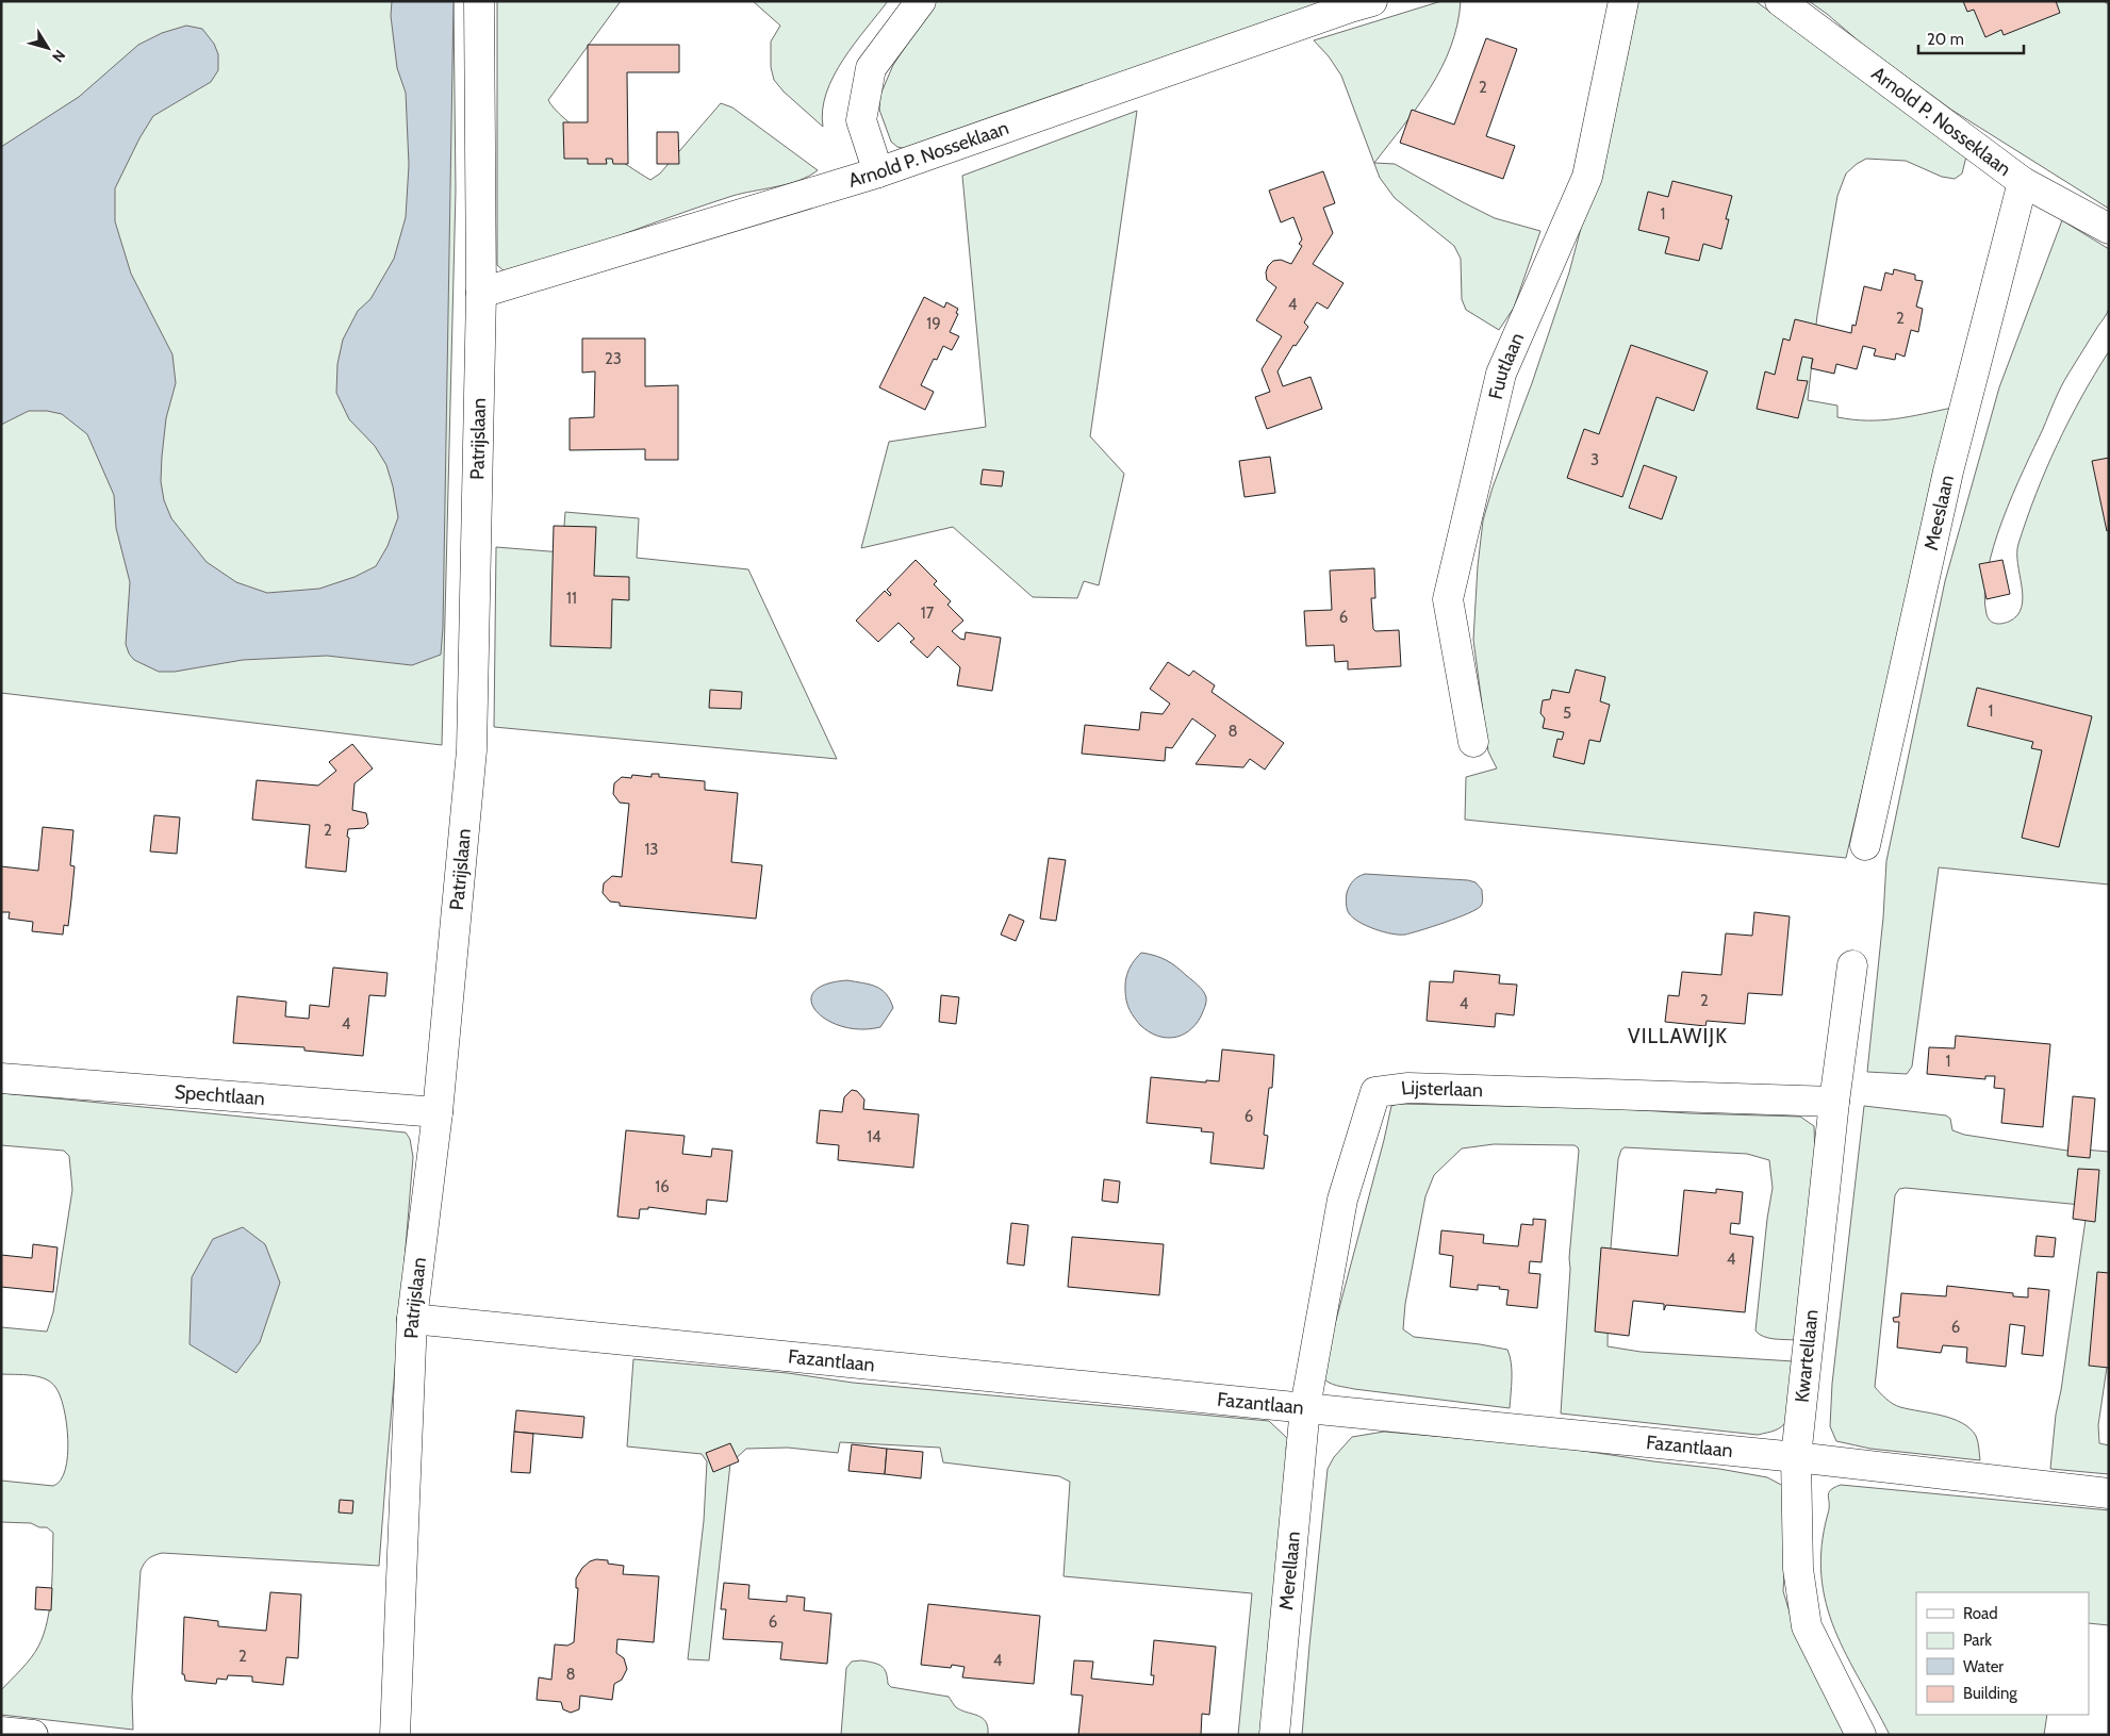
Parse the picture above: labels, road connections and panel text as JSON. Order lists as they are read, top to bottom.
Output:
{
  "streets": {
    "street": [
      "Arnold P. Nosseklaan",
      "Fuutlaan",
      "Patrijslaan",
      "Meeslaan",
      "Lijsterlaan",
      "Spechtlaan",
      "Kwartellaan",
      "Fazantlaan",
      "Merellaan"
    ]
  },
  "crossings": [
    ["Arnold P. Nosseklaan", "Patrijslaan"],
    ["Arnold P. Nosseklaan", "Meeslaan"],
    ["Patrijslaan", "Spechtlaan"],
    ["Patrijslaan", "Fazantlaan"],
    ["Lijsterlaan", "Kwartellaan"],
    ["Lijsterlaan", "Fazantlaan"],
    ["Lijsterlaan", "Merellaan"],
    ["Kwartellaan", "Fazantlaan"],
    ["Fazantlaan", "Merellaan"]
  ],
  "districts": ["VILLAWIJK"],
  "house_numbers": [
    "2",
    "1",
    "4",
    "2",
    "19",
    "23",
    "3",
    "11",
    "17",
    "6",
    "1",
    "5",
    "8",
    "2",
    "13",
    "2",
    "4",
    "4",
    "1",
    "6",
    "14",
    "16",
    "4",
    "6",
    "6",
    "2",
    "4",
    "8"
  ],
  "legend": [
    "Road",
    "Park",
    "Water",
    "Building"
  ],
  "scale_bar": "20 m",
  "north": "bottom right"
}
